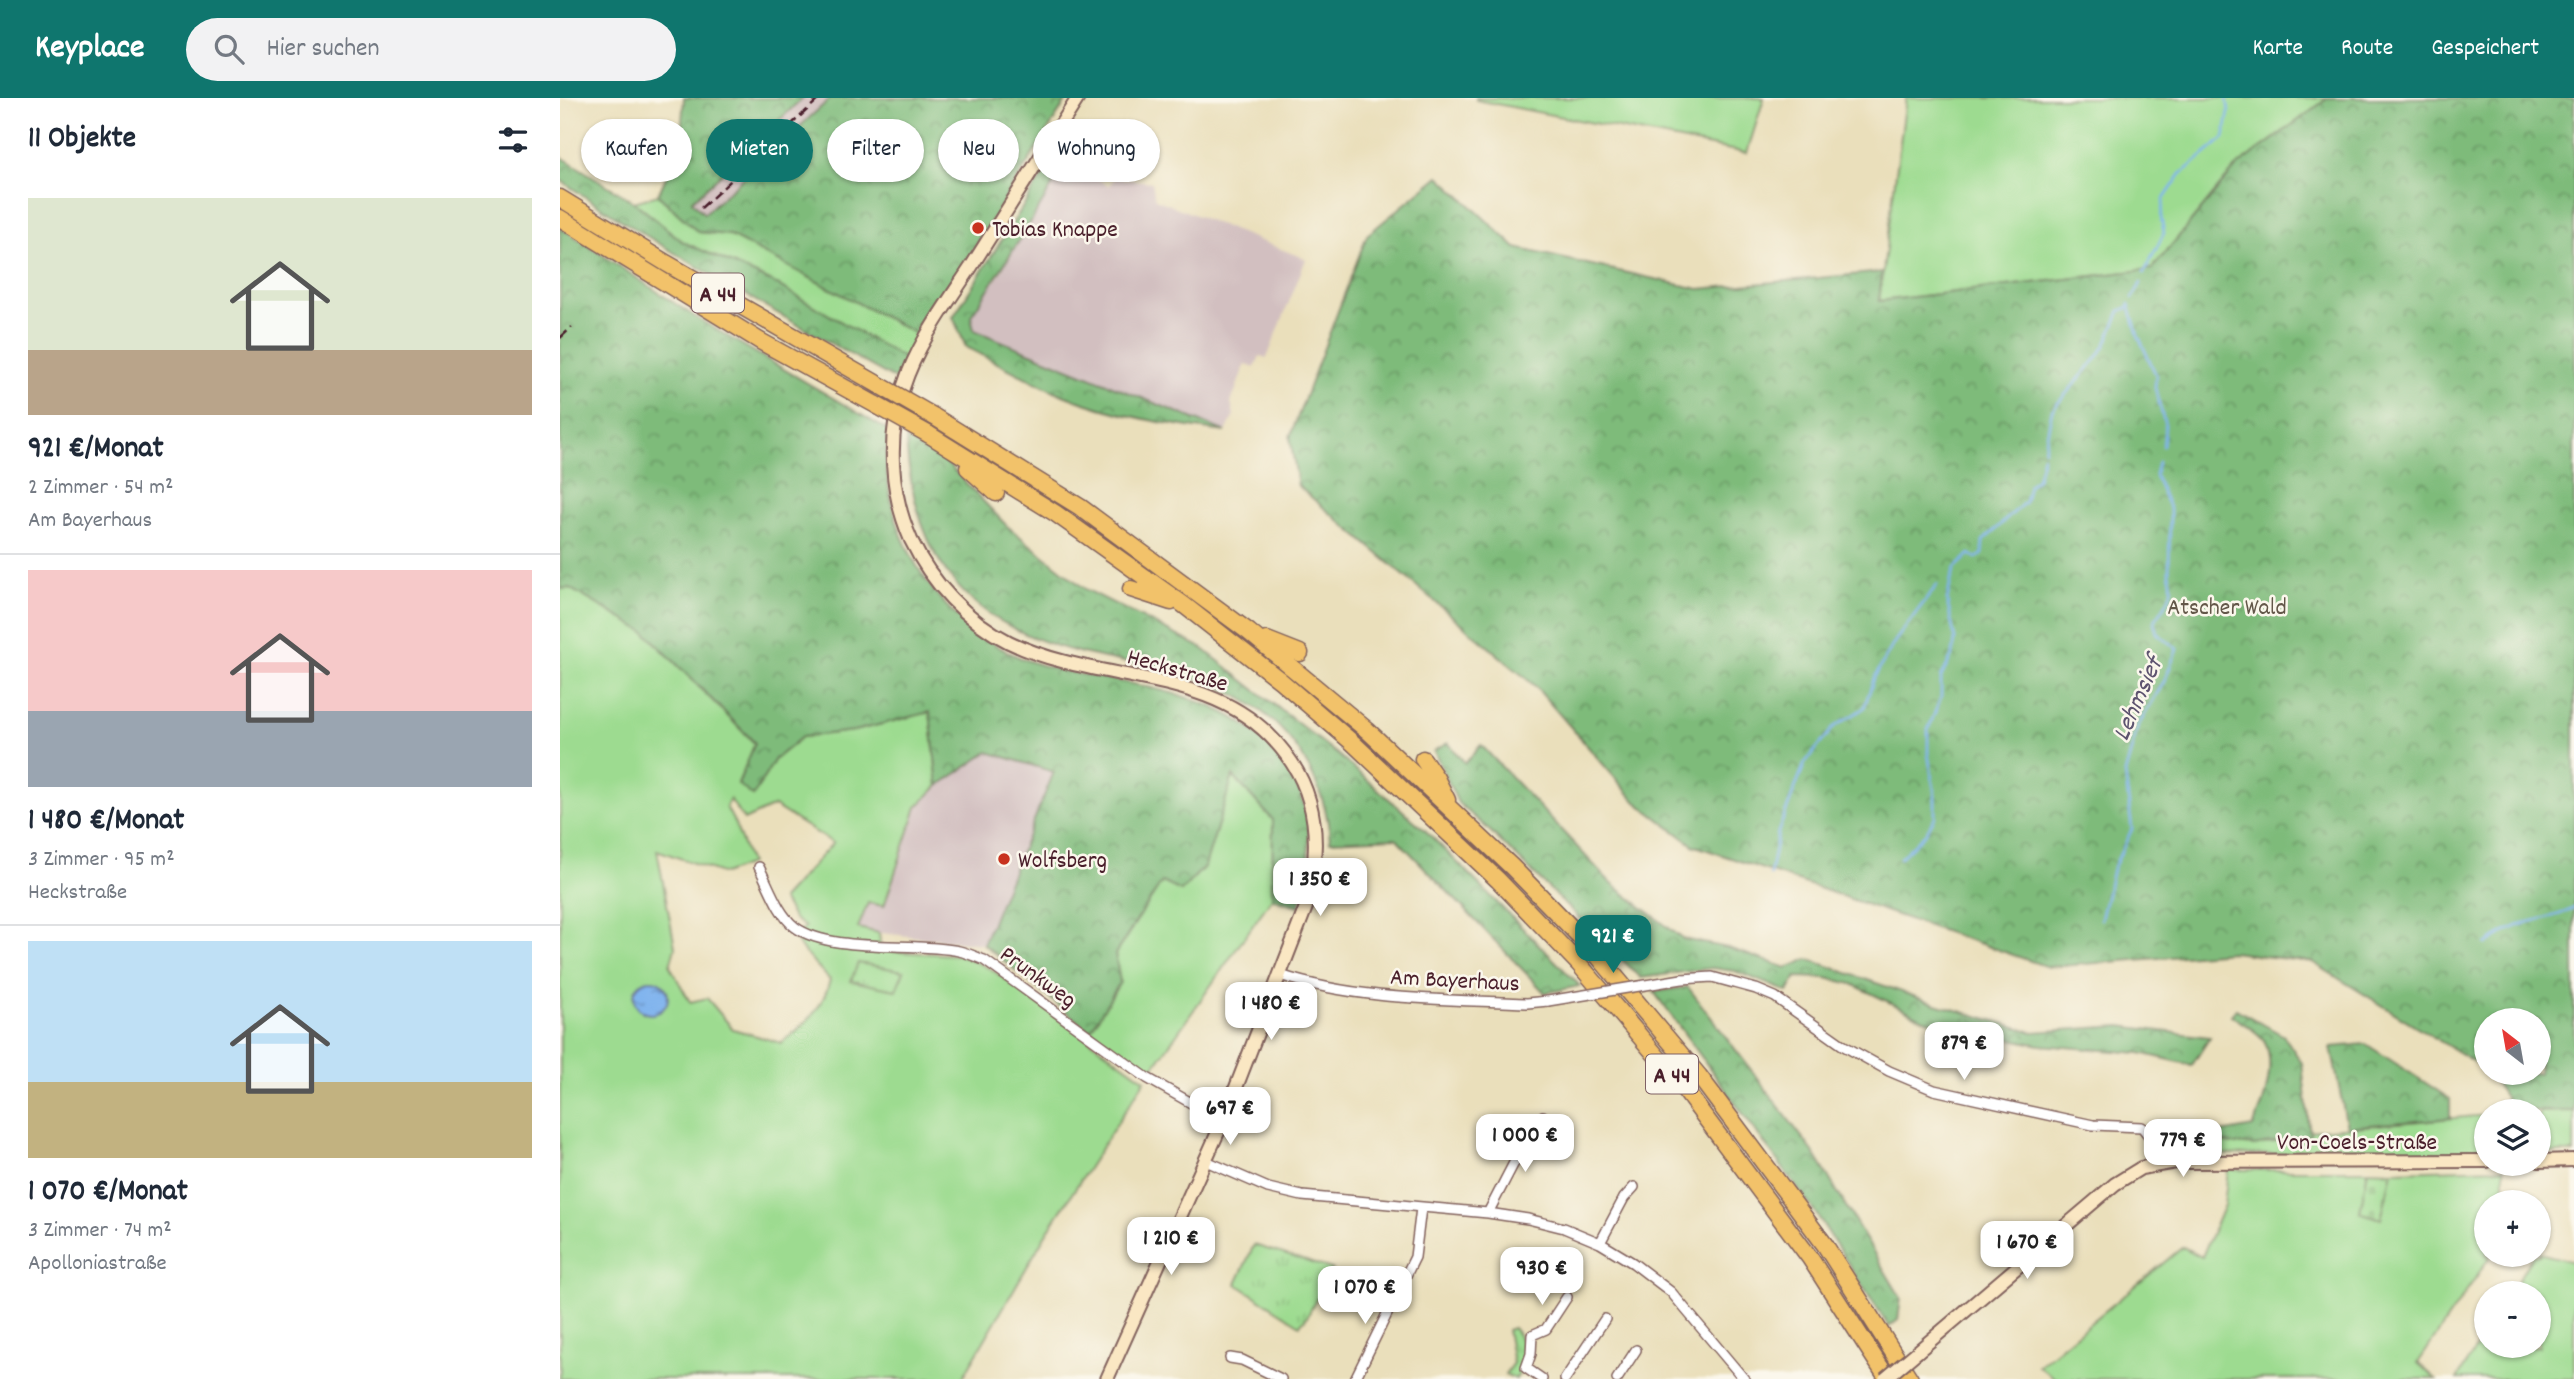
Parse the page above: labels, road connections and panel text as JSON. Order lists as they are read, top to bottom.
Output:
{
  "streets": {
    "highway": ["A 44"],
    "main road": ["Heckstraße", "Von-Coels-Straße"],
    "street": ["Prunkweg", "Am Bayerhaus"]
  },
  "crossings": [
    ["A 44", "Von-Coels-Straße"],
    ["Heckstraße", "Prunkweg"],
    ["Heckstraße", "Am Bayerhaus"],
    ["Am Bayerhaus", "Von-Coels-Straße"]
  ],
  "water": ["Lehmsief"],
  "parks": ["Atscher Wald"],
  "places": ["Tobias Knappe", "Wolfsberg"],
  "north": "top left",
  "page": {
    "header": "Keyplace",
    "search": "Hier suchen",
    "nav": ["Karte", "Route", "Gespeichert"],
    "heading": "11 Objekte",
    "chip": [
      "Kaufen",
      "Mieten",
      "Filter",
      "Neu",
      "Wohnung"
    ],
    "list": [
      {
        "name": "921 €/Monat",
        "note": "2 Zimmer · 54 m² · Am Bayerhaus"
      },
      {
        "name": "1 480 €/Monat",
        "note": "3 Zimmer · 95 m² · Heckstraße"
      },
      {
        "name": "1 070 €/Monat",
        "note": "3 Zimmer · 74 m² · Apolloniastraße"
      }
    ],
    "price": [
      "1 350 €",
      "921 €",
      "1 480 €",
      "879 €",
      "697 €",
      "1 000 €",
      "779 €",
      "1 210 €",
      "1 670 €",
      "930 €",
      "1 070 €"
    ],
    "map_buttons": ["+", "−"]
  }
}
